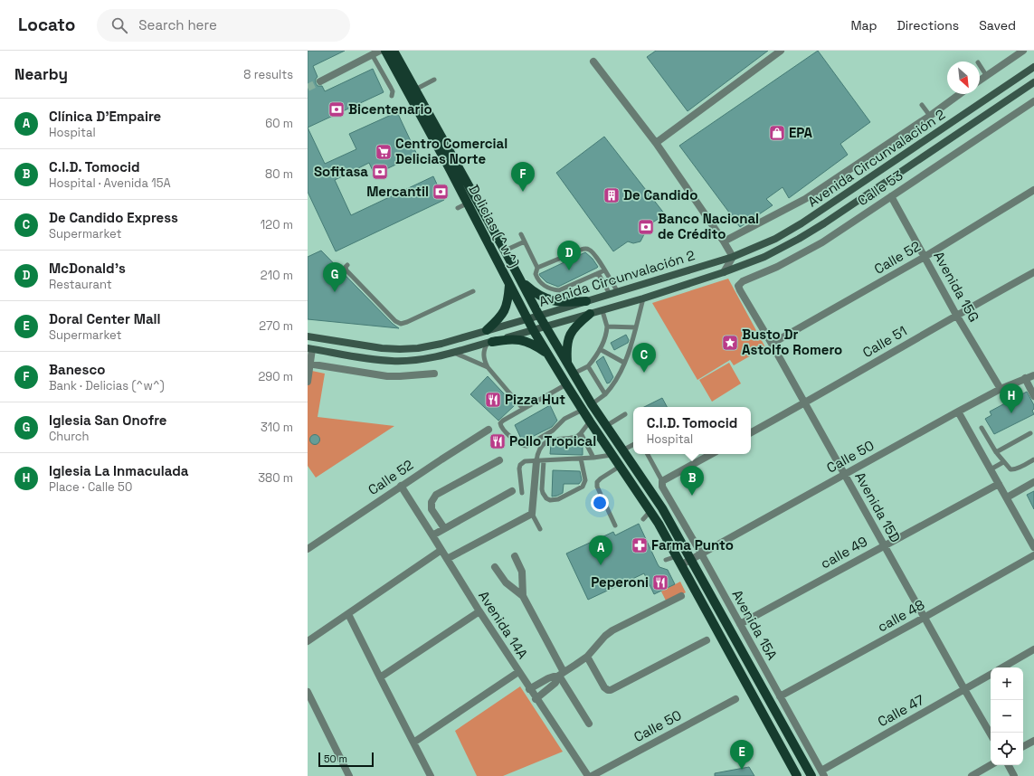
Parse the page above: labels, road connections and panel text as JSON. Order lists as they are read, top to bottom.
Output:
{
  "streets": {
    "main road": ["Avenida Circunvalación 2", "Delicias (^w^)"],
    "street": [
      "Calle 53",
      "Calle 52",
      "Avenida 15G",
      "Calle 51",
      "Calle 50",
      "Avenida 15D",
      "calle 49",
      "calle 48",
      "Avenida 14A",
      "Avenida 15A",
      "Calle 47"
    ]
  },
  "crossings": [
    ["Avenida Circunvalación 2", "Delicias (^w^)"],
    ["Calle 53", "Avenida 15G"],
    ["Calle 53", "Avenida 15D"],
    ["Delicias (^w^)", "Calle 50"],
    ["Calle 52", "Avenida 15G"],
    ["Calle 52", "Avenida 15D"],
    ["Calle 52", "Avenida 14A"],
    ["Avenida 15G", "Calle 51"],
    ["Avenida 15G", "Calle 50"],
    ["Calle 51", "Avenida 15D"],
    ["Calle 50", "Avenida 15D"],
    ["Calle 50", "Avenida 15A"],
    ["Avenida 15D", "calle 49"],
    ["Avenida 15D", "calle 48"],
    ["Avenida 15D", "Calle 47"],
    ["calle 49", "Avenida 15A"],
    ["calle 48", "Avenida 15A"],
    ["Avenida 15A", "Calle 47"]
  ],
  "places": {
    "bank": [
      "Bicentenario",
      "Sofitasa",
      "Mercantil",
      "Banco Nacional de Crédito"
    ],
    "shop": ["EPA"],
    "supermarket": ["Centro Comercial Delicias Norte"],
    "building": ["De Candido"],
    "place": ["Busto Dr Astolfo Romero"],
    "restaurant": ["Pizza Hut", "Pollo Tropical", "Peperoni"],
    "pharmacy": ["Farma Punto"]
  },
  "scale_bar": "50 m",
  "north": "bottom right",
  "page": {
    "header": "Locato",
    "search": "Search here",
    "nav": ["Map", "Directions", "Saved"],
    "heading": ["Nearby", "8 results"],
    "list": [
      {
        "mark": "A",
        "name": "Clínica D'Empaire",
        "note": "Hospital",
        "value": "60 m"
      },
      {
        "mark": "B",
        "name": "C.I.D. Tomocid",
        "note": "Hospital · Avenida 15A",
        "value": "80 m"
      },
      {
        "mark": "C",
        "name": "De Candido Express",
        "note": "Supermarket",
        "value": "120 m"
      },
      {
        "mark": "D",
        "name": "McDonald's",
        "note": "Restaurant",
        "value": "210 m"
      },
      {
        "mark": "E",
        "name": "Doral Center Mall",
        "note": "Supermarket",
        "value": "270 m"
      },
      {
        "mark": "F",
        "name": "Banesco",
        "note": "Bank · Delicias (^w^)",
        "value": "290 m"
      },
      {
        "mark": "G",
        "name": "Iglesia San Onofre",
        "note": "Church",
        "value": "310 m"
      },
      {
        "mark": "H",
        "name": "Iglesia La Inmaculada",
        "note": "Place · Calle 50",
        "value": "380 m"
      }
    ],
    "pins": [
      "F",
      "D",
      "G",
      "C",
      "H",
      "B",
      "A",
      "E"
    ],
    "popup": ["C.I.D. Tomocid", "Hospital"],
    "map_buttons": ["+", "−"],
    "scale": "50 m"
  }
}
